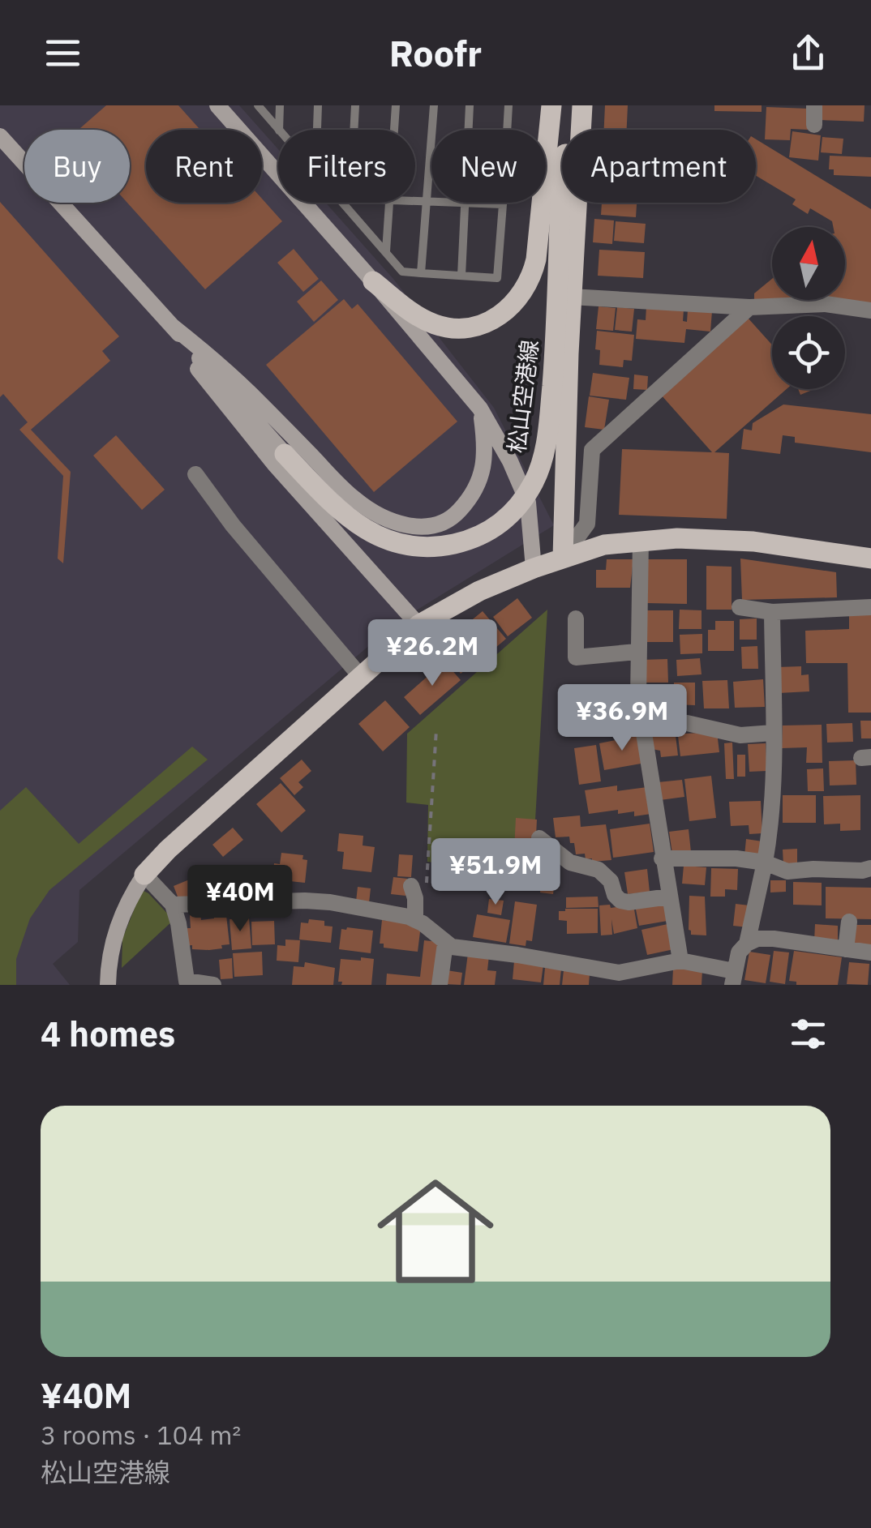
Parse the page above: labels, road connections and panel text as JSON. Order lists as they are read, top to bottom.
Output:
{
  "streets": {
    "main road": ["松山空港線"]
  },
  "north": "top",
  "page": {
    "header": "Roofr",
    "chip": [
      "Buy",
      "Rent",
      "Filters",
      "New",
      "Apartment"
    ],
    "price": [
      "¥26.2M",
      "¥36.9M",
      "¥51.9M",
      "¥40M"
    ],
    "heading": "4 homes",
    "list": [
      {
        "name": "¥40M",
        "note": "3 rooms · 104 m² · 松山空港線"
      }
    ]
  }
}
